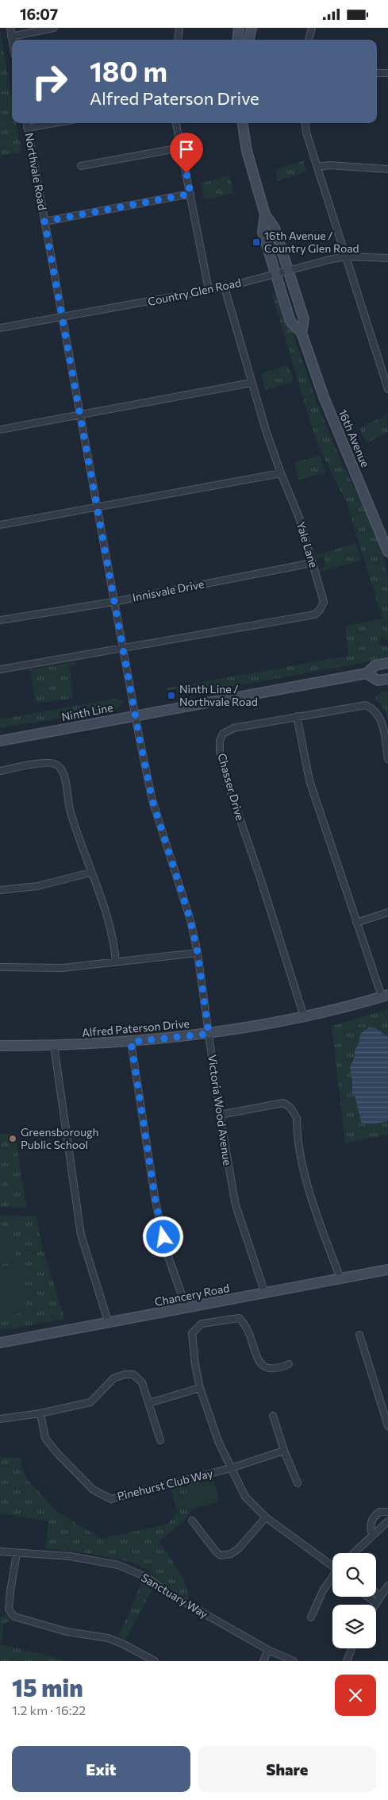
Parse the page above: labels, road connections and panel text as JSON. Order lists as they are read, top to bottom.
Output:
{
  "streets": {
    "main road": [
      "16th Avenue",
      "Ninth Line",
      "Alfred Paterson Drive",
      "Chancery Road"
    ],
    "street": [
      "Northvale Road",
      "Country Glen Road",
      "Yale Lane",
      "Innisvale Drive",
      "Chasser Drive",
      "Victoria Wood Avenue",
      "Pinehurst Club Way",
      "Sanctuary Way"
    ]
  },
  "crossings": [
    ["Northvale Road", "Country Glen Road"],
    ["Northvale Road", "Yale Lane"],
    ["Northvale Road", "Innisvale Drive"],
    ["Northvale Road", "Ninth Line"],
    ["Northvale Road", "Victoria Wood Avenue"],
    ["Country Glen Road", "16th Avenue"],
    ["Country Glen Road", "Yale Lane"],
    ["Yale Lane", "Innisvale Drive"],
    ["Ninth Line", "Victoria Wood Avenue"],
    ["Chasser Drive", "Alfred Paterson Drive"],
    ["Alfred Paterson Drive", "Victoria Wood Avenue"],
    ["Victoria Wood Avenue", "Chancery Road"]
  ],
  "places": {
    "transit": ["16th Avenue / Country Glen Road", "Ninth Line / Northvale Road"],
    "other": ["Greensborough Public School"]
  },
  "page": {
    "status": "16:07",
    "turn": ["180 m", "Alfred Paterson Drive"],
    "heading": ["15 min", "1.2 km · 16:22"],
    "buttons": ["Exit", "Share"]
  }
}
